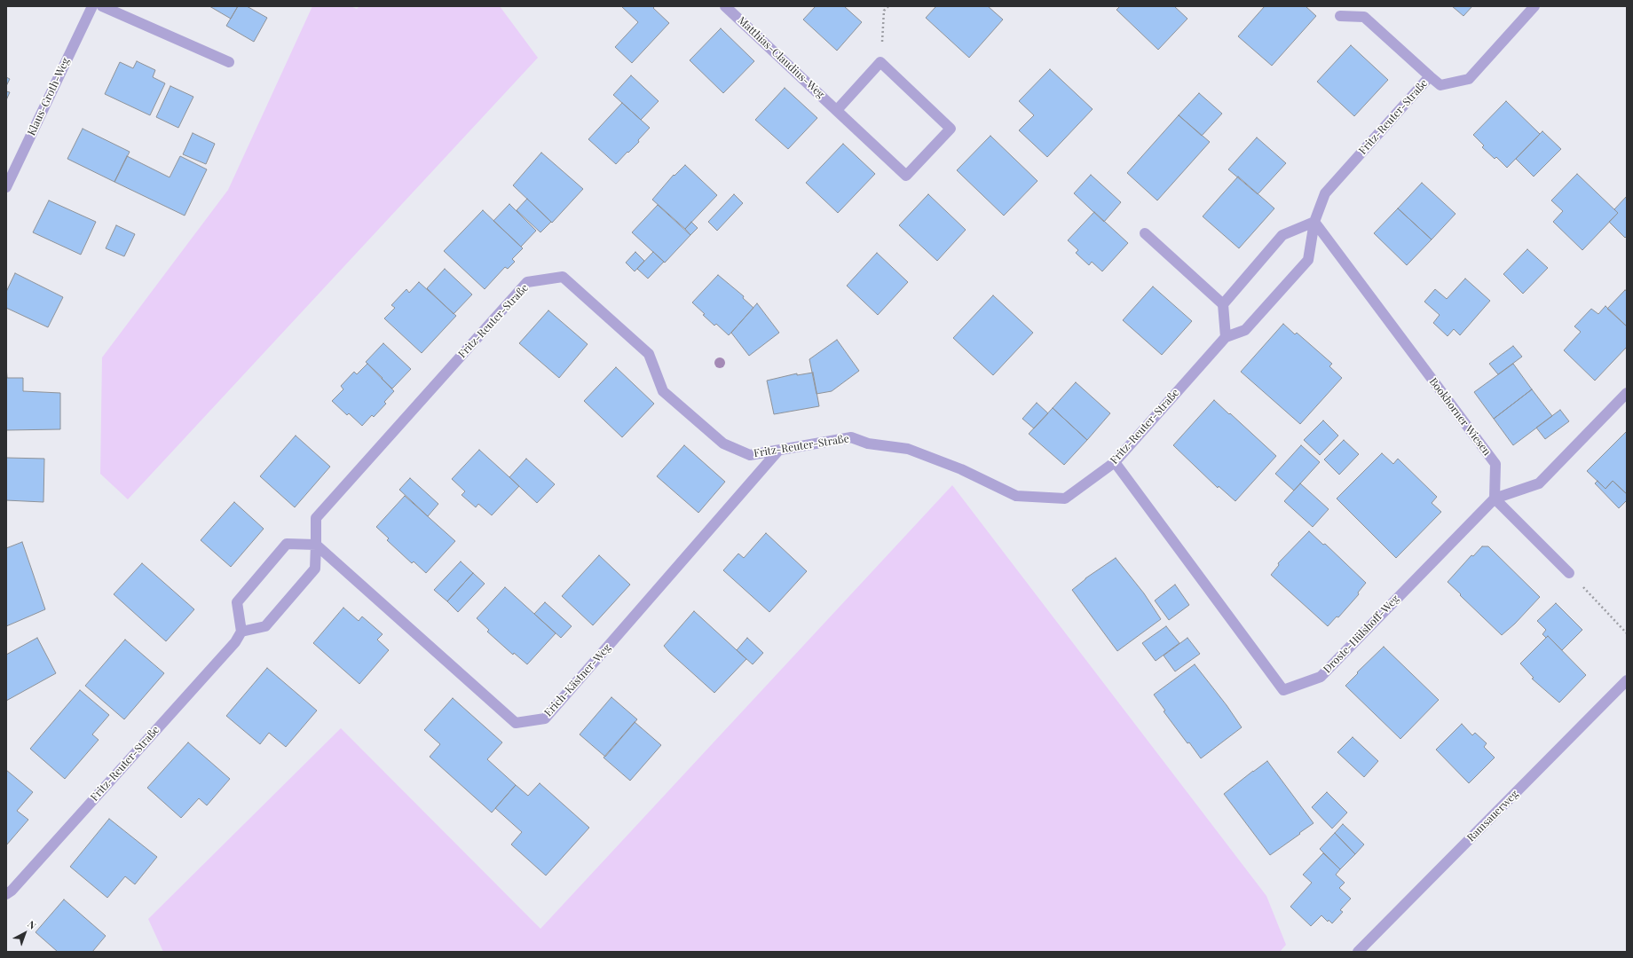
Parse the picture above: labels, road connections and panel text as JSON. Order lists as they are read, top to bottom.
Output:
{
  "streets": {
    "street": [
      "Matthias-Claudius-Weg",
      "Klaus-Groth-Weg",
      "Fritz-Reuter-Straße",
      "Bookhorner Wiesen",
      "Droste-Hülshoff-Weg",
      "Erich-Kästner-Weg",
      "Ramsauerweg"
    ]
  },
  "crossings": [
    ["Fritz-Reuter-Straße", "Bookhorner Wiesen"],
    ["Fritz-Reuter-Straße", "Droste-Hülshoff-Weg"],
    ["Fritz-Reuter-Straße", "Erich-Kästner-Weg"],
    ["Bookhorner Wiesen", "Droste-Hülshoff-Weg"]
  ],
  "north": "top right"
}
